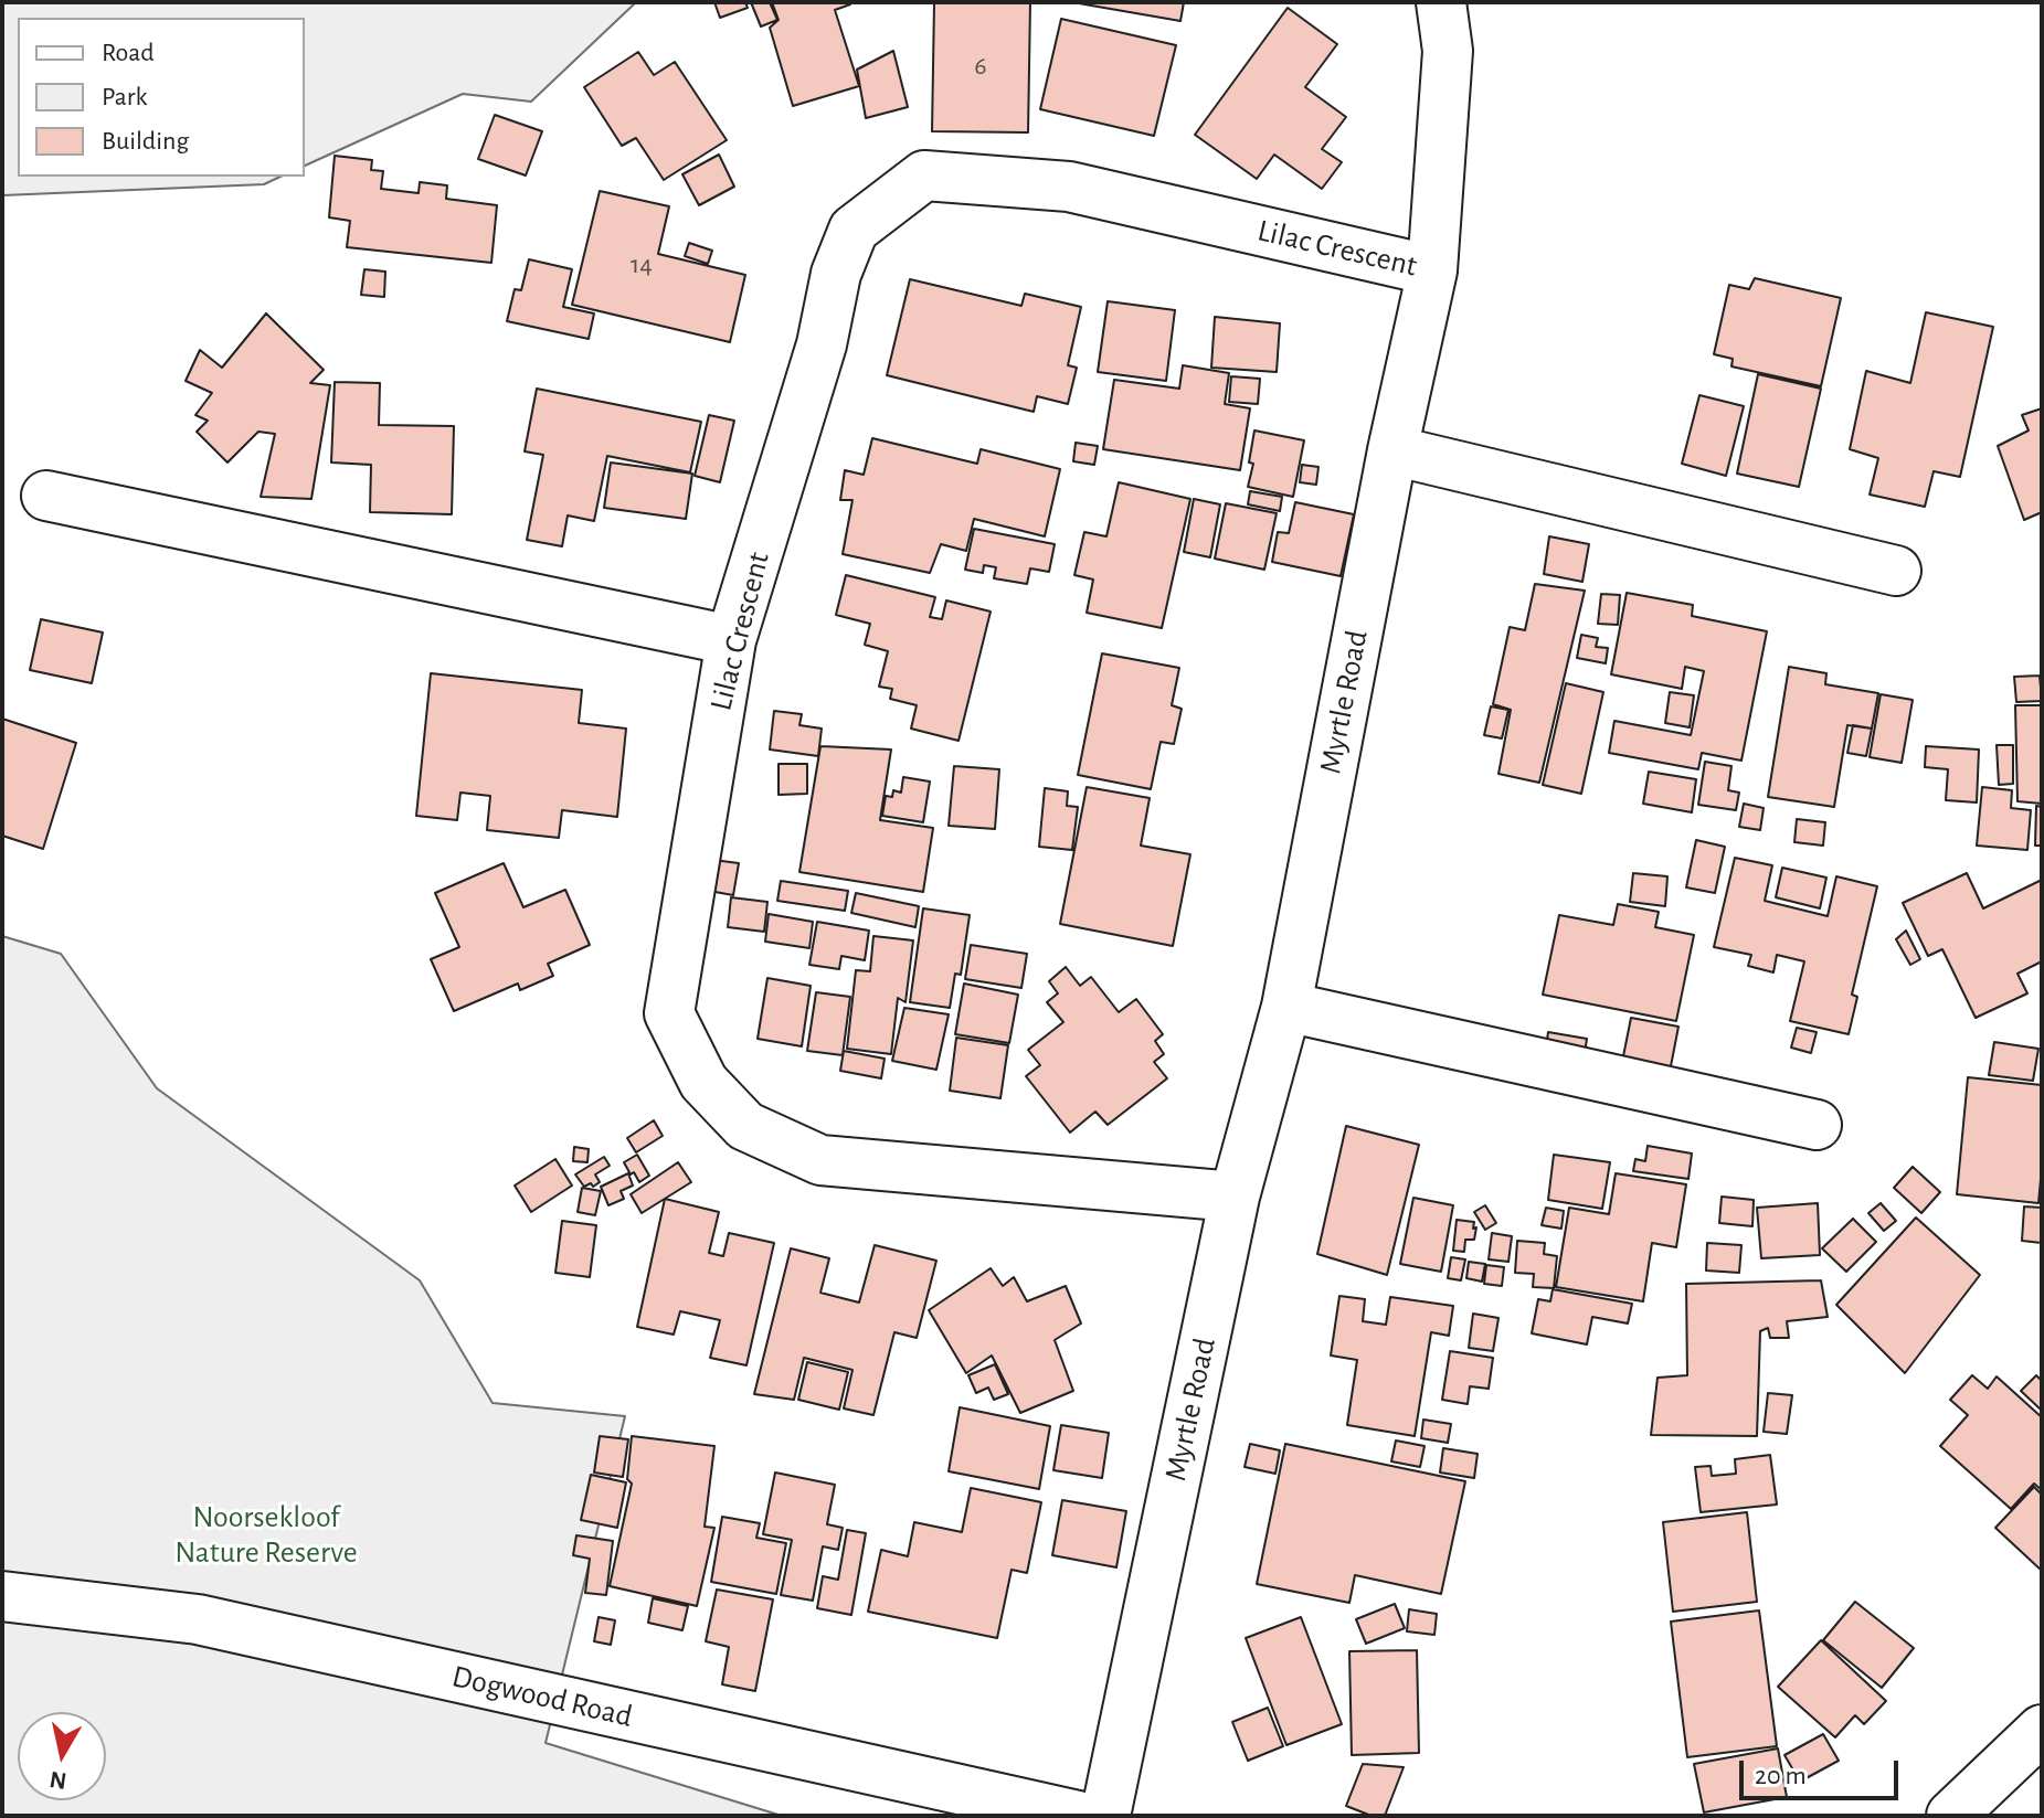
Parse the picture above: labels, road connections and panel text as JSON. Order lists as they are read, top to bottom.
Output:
{
  "streets": {
    "street": ["Lilac Crescent", "Myrtle Road", "Dogwood Road"]
  },
  "crossings": [
    ["Lilac Crescent", "Myrtle Road"]
  ],
  "parks": ["Noorsekloof Nature Reserve"],
  "house_numbers": ["6", "14"],
  "legend": ["Road", "Park", "Building"],
  "scale_bar": "20 m",
  "north": "bottom"
}
